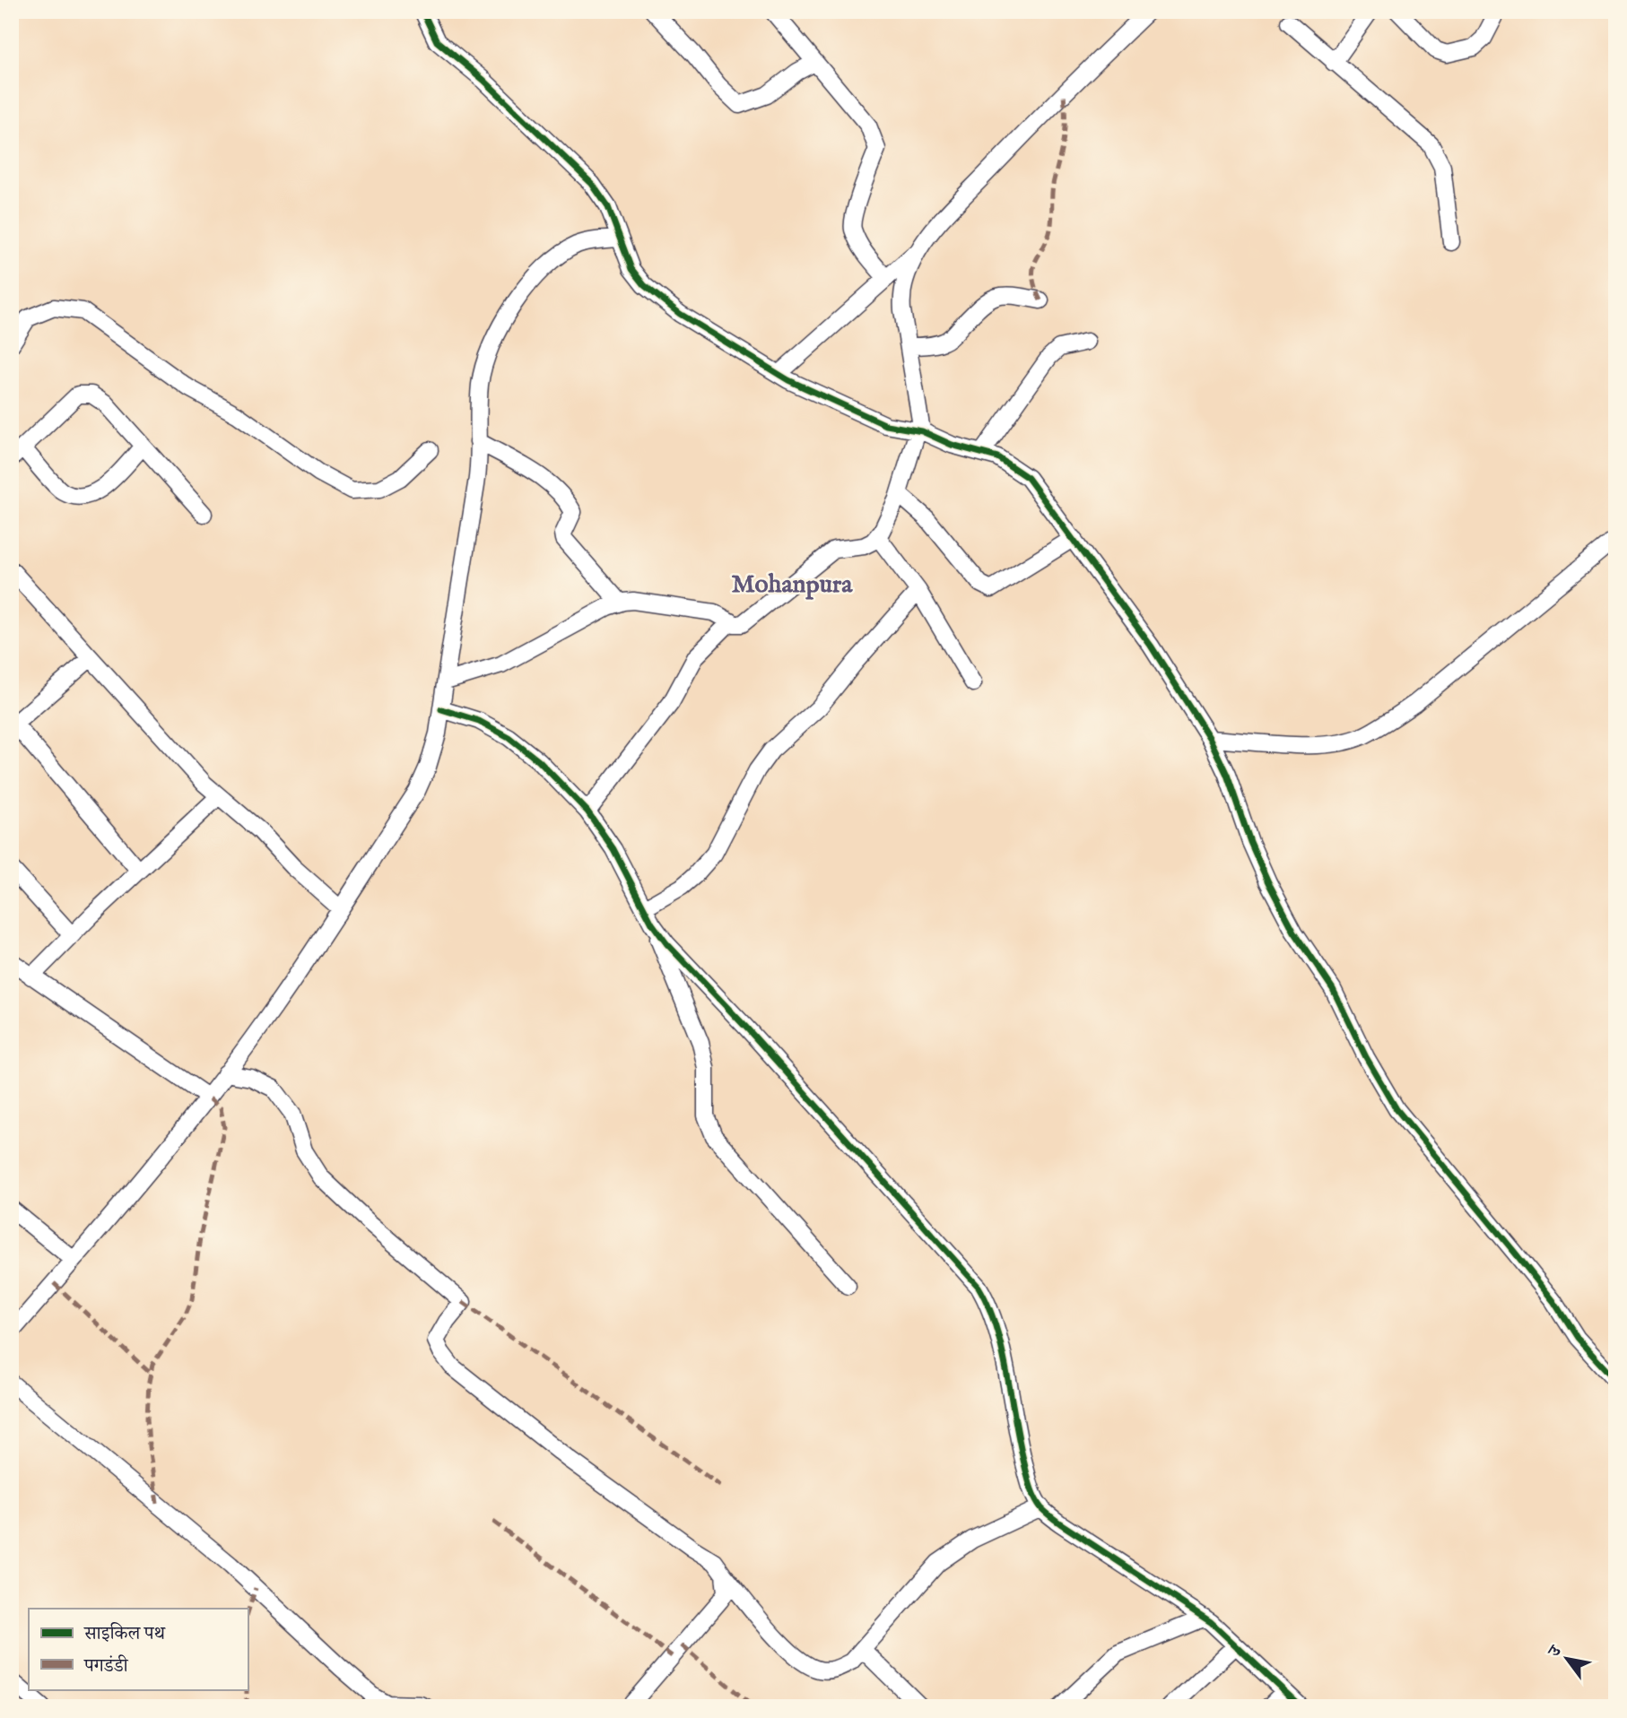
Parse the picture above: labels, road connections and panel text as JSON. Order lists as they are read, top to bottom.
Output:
{
  "districts": ["Mohanpura"],
  "legend": ["साइकिल पथ", "पगडंडी"],
  "north": "top left"
}
